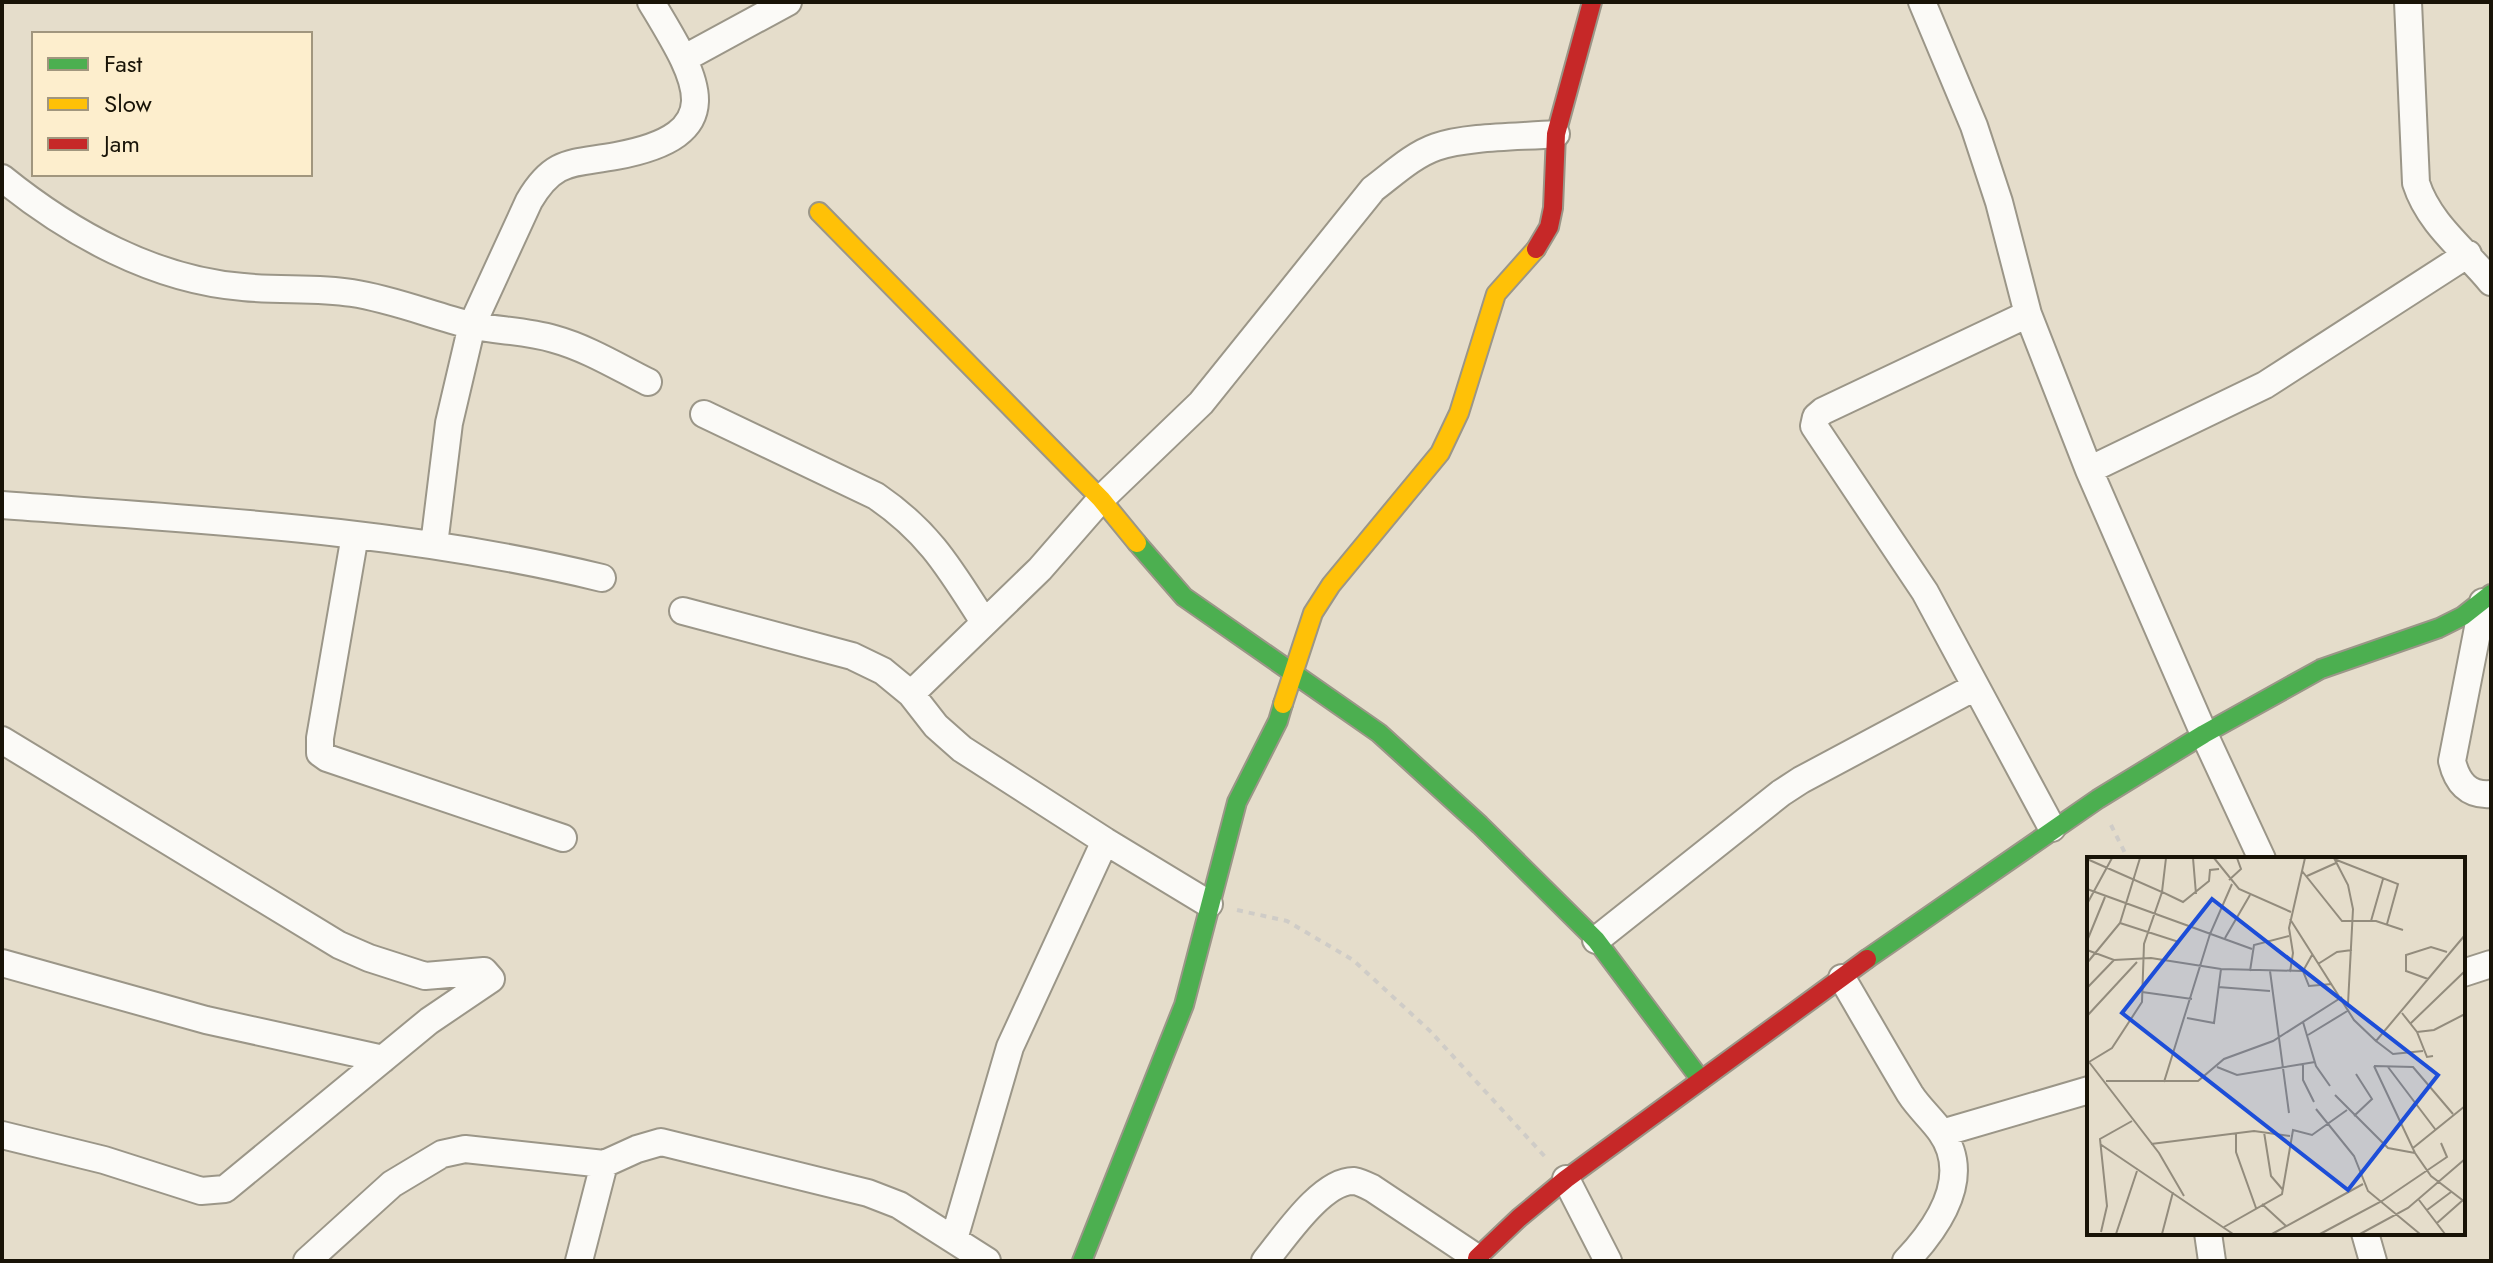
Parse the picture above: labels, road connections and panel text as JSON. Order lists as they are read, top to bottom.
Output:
{
  "legend": ["Fast", "Slow", "Jam"]
}
